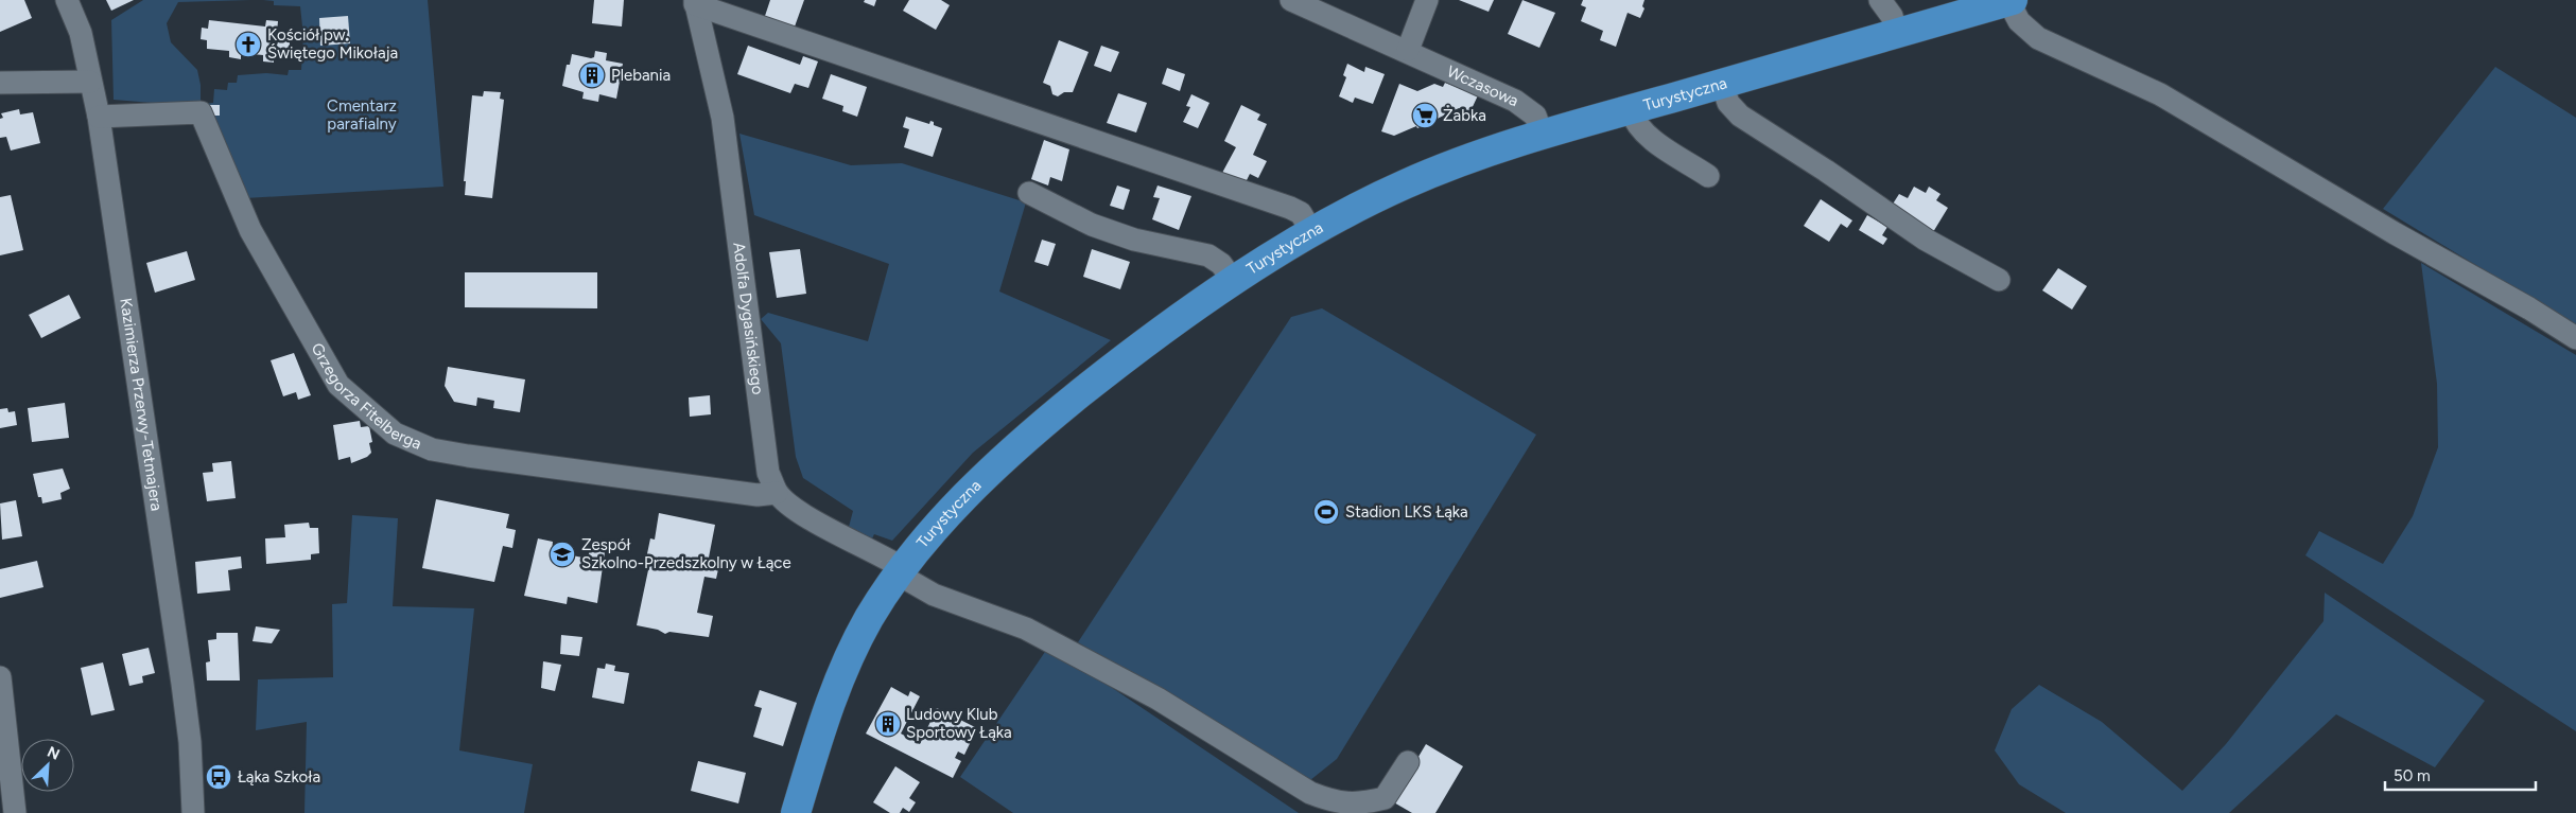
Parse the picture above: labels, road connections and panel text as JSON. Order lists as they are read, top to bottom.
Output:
{
  "streets": {
    "main road": ["Turystyczna"],
    "street": [
      "Wczasowa",
      "Adolfa Dygasińskiego",
      "Grzegorza Fitelberga",
      "Kazimierza Przerwy-Tetmajera"
    ]
  },
  "crossings": [
    ["Wczasowa", "Turystyczna"],
    ["Turystyczna", "Adolfa Dygasińskiego"],
    ["Adolfa Dygasińskiego", "Grzegorza Fitelberga"],
    ["Grzegorza Fitelberga", "Kazimierza Przerwy-Tetmajera"]
  ],
  "parks": ["Cmentarz parafialny"],
  "places": {
    "church": ["Kościół pw. Świętego Mikołaja"],
    "building": ["Plebania", "Ludowy Klub Sportowy Łąka"],
    "supermarket": ["Żabka"],
    "sports": ["Stadion LKS Łąka"],
    "school or university": ["Zespół Szkolno-Przedszkolny w Łące"],
    "bus stop": ["Łąka Szkoła"]
  },
  "scale_bar": "50 m",
  "north": "top right"
}
